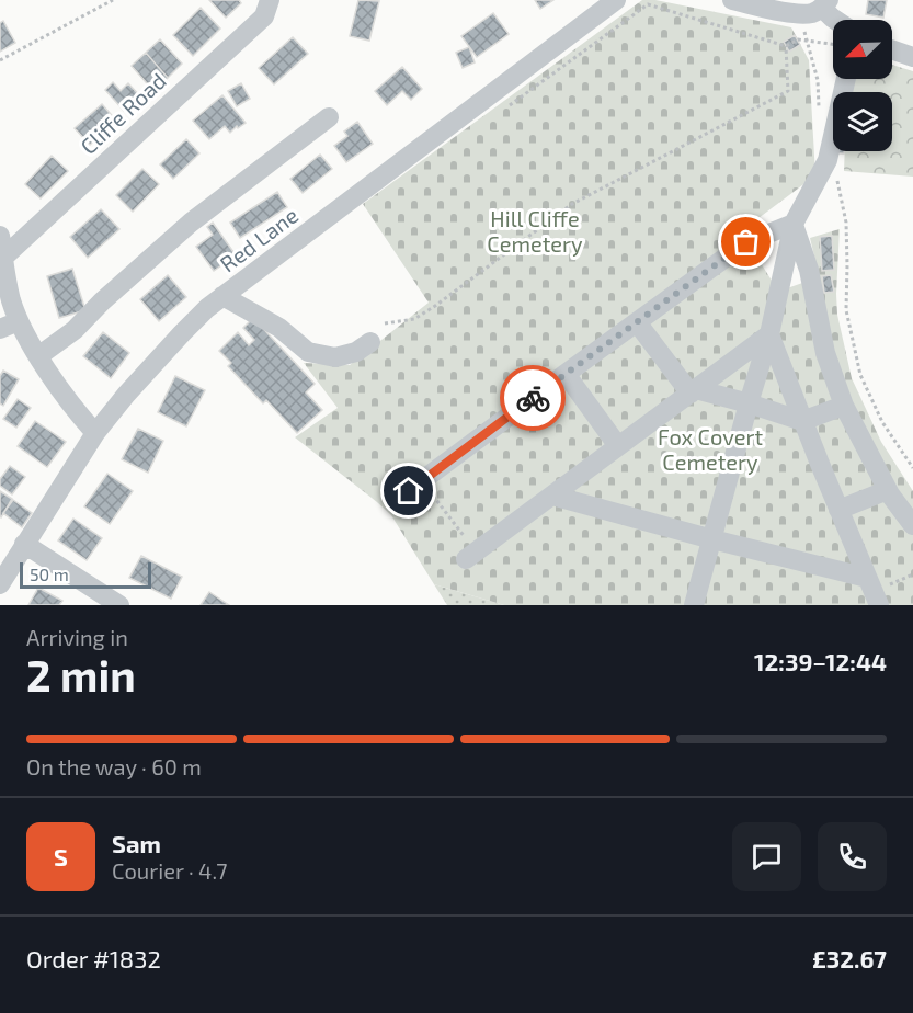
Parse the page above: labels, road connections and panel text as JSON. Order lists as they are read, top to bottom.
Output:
{
  "streets": {
    "street": ["Cliffe Road", "Red Lane"]
  },
  "parks": ["Hill Cliffe Cemetery", "Fox Covert Cemetery"],
  "scale_bar": "50 m",
  "north": "bottom left",
  "page": {
    "scale": "50 m",
    "heading": ["2 min", "Arriving in", "12:39–12:44"],
    "panel": [
      "Sam",
      "Courier · 4.7",
      "Order #1832",
      "£32.67"
    ],
    "bar": "On the way · 60 m",
    "round": "S"
  }
}
